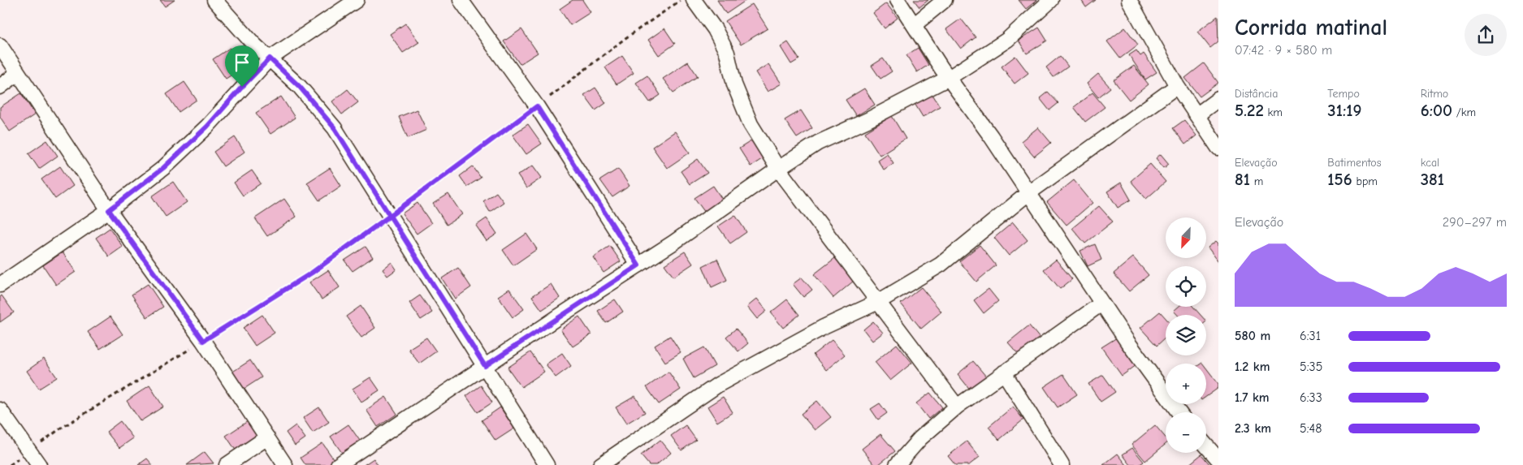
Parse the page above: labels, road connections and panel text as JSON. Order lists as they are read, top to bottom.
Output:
{
  "north": "bottom left",
  "page": {
    "heading": ["Corrida matinal", "07:42 · 9 × 580 m"],
    "stats": [
      ["Distância", "5.22 km"],
      ["Tempo", "31:19"],
      ["Ritmo", "6:00 /km"],
      ["Elevação", "81 m"],
      ["Batimentos", "156 bpm"],
      ["kcal", "381"]
    ],
    "chart": ["Elevação", "290–297 m"],
    "map_buttons": ["+", "−"],
    "list": [
      {
        "name": "580 m",
        "note": "6:31"
      },
      {
        "name": "1.2 km",
        "note": "5:35"
      },
      {
        "name": "1.7 km",
        "note": "6:33"
      },
      {
        "name": "2.3 km",
        "note": "5:48"
      }
    ]
  }
}
